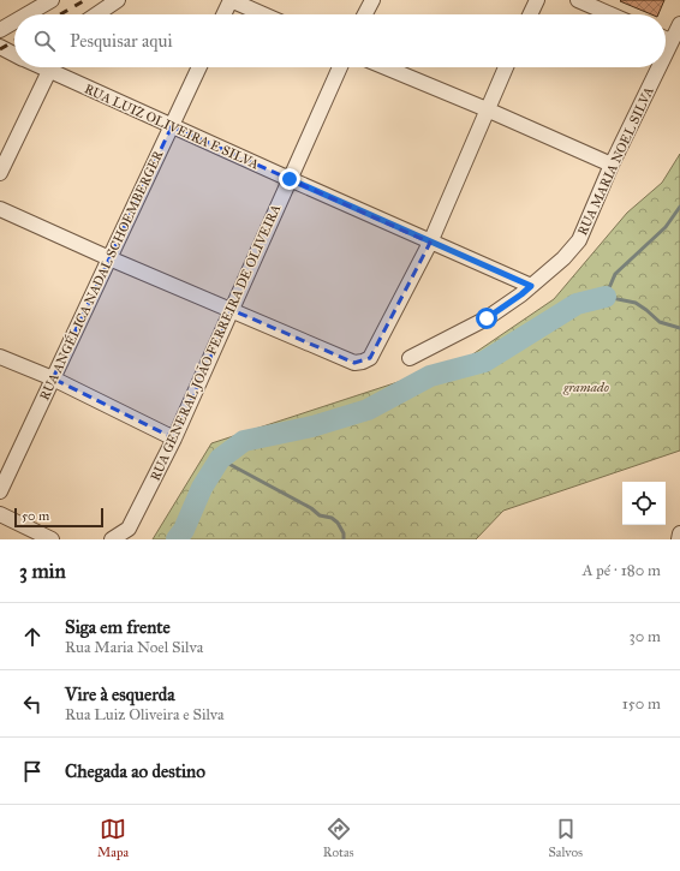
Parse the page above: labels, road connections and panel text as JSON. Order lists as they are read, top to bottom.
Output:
{
  "streets": {
    "street": [
      "RUA LUIZ OLIVEIRA E SILVA",
      "RUA MARIA NOEL SILVA",
      "RUA ANGÉLICA NADAL SCHOEMBERGER",
      "RUA GENERAL JOÃO FERREIRA DE OLIVEIRA"
    ]
  },
  "crossings": [
    ["RUA LUIZ OLIVEIRA E SILVA", "RUA MARIA NOEL SILVA"],
    ["RUA LUIZ OLIVEIRA E SILVA", "RUA ANGÉLICA NADAL SCHOEMBERGER"],
    ["RUA LUIZ OLIVEIRA E SILVA", "RUA GENERAL JOÃO FERREIRA DE OLIVEIRA"]
  ],
  "parks": ["gramado"],
  "scale_bar": "50 m",
  "page": {
    "search": "Pesquisar aqui",
    "scale": "50 m",
    "heading": ["3 min", "A pé · 180 m"],
    "list": [
      ["Siga em frente", "Rua Maria Noel Silva", "30 m"],
      ["Vire à esquerda", "Rua Luiz Oliveira e Silva", "150 m"],
      "Chegada ao destino"
    ],
    "nav": ["Mapa", "Rotas", "Salvos"]
  }
}
